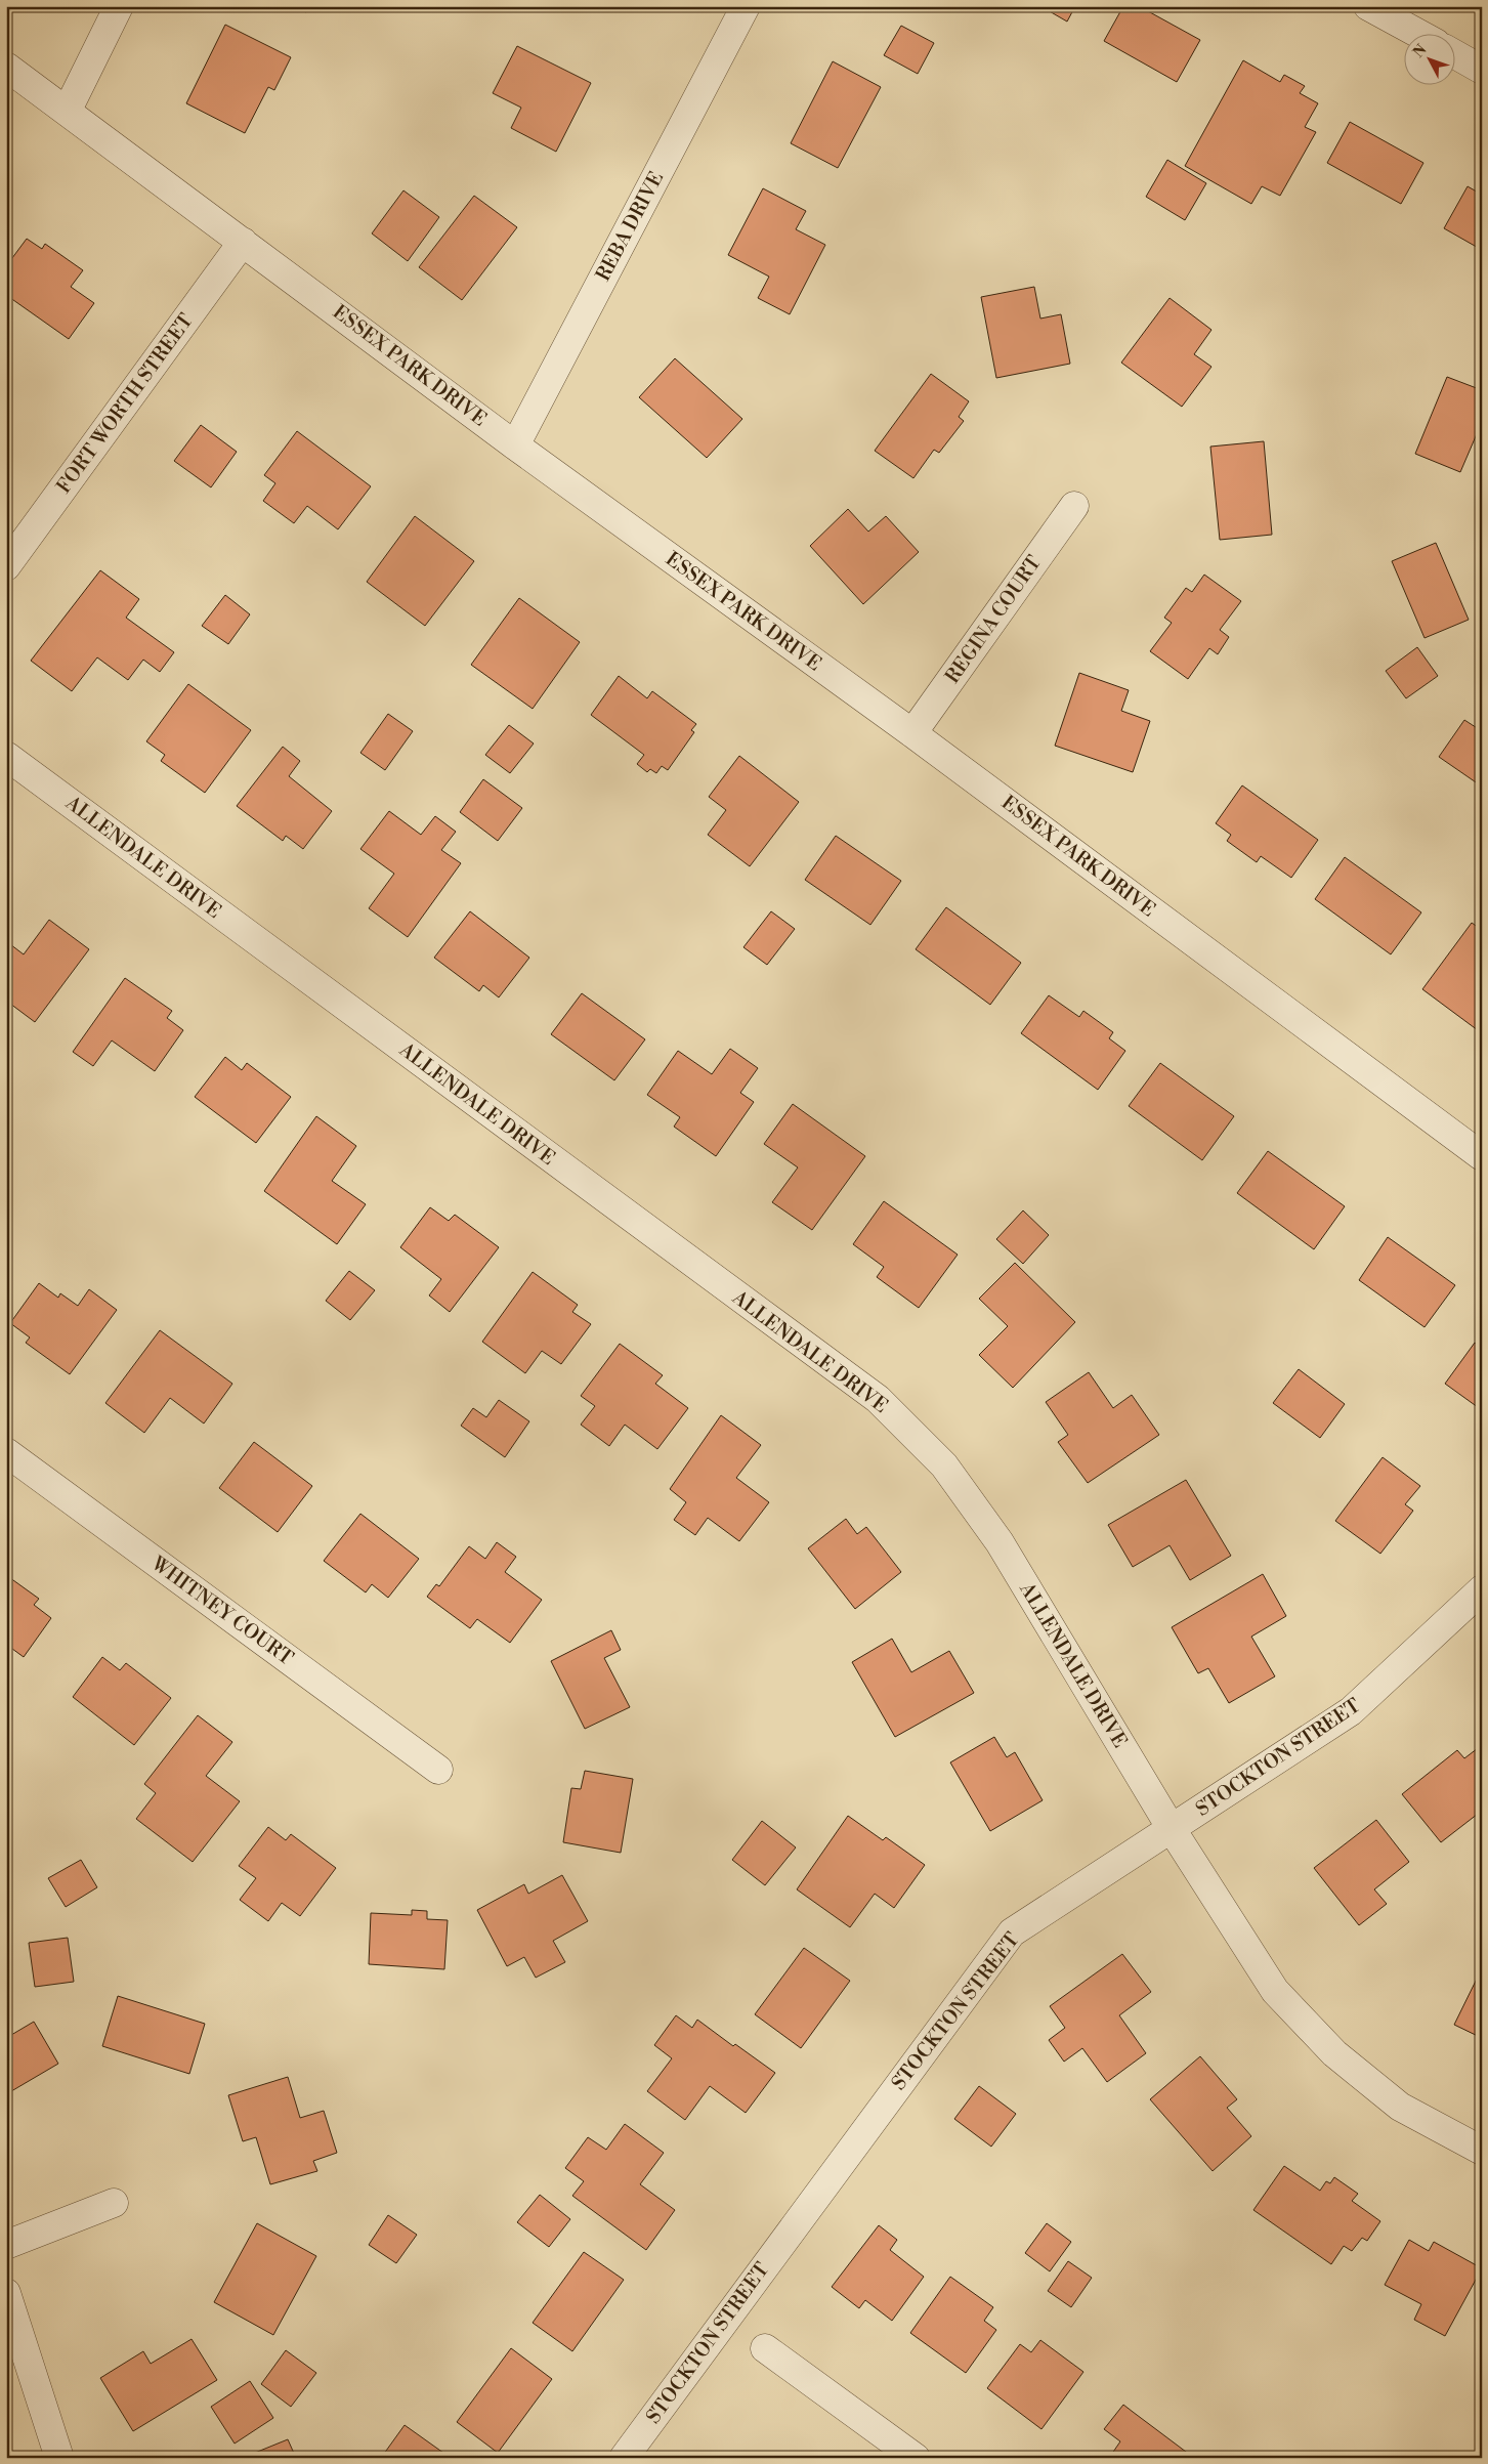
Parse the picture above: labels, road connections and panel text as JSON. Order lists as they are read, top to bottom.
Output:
{
  "streets": {
    "street": [
      "REBA DRIVE",
      "ESSEX PARK DRIVE",
      "FORT WORTH STREET",
      "REGINA COURT",
      "ALLENDALE DRIVE",
      "WHITNEY COURT",
      "STOCKTON STREET"
    ]
  },
  "crossings": [
    ["REBA DRIVE", "ESSEX PARK DRIVE"],
    ["ESSEX PARK DRIVE", "FORT WORTH STREET"],
    ["ESSEX PARK DRIVE", "REGINA COURT"],
    ["ALLENDALE DRIVE", "STOCKTON STREET"]
  ],
  "north": "top left"
}
